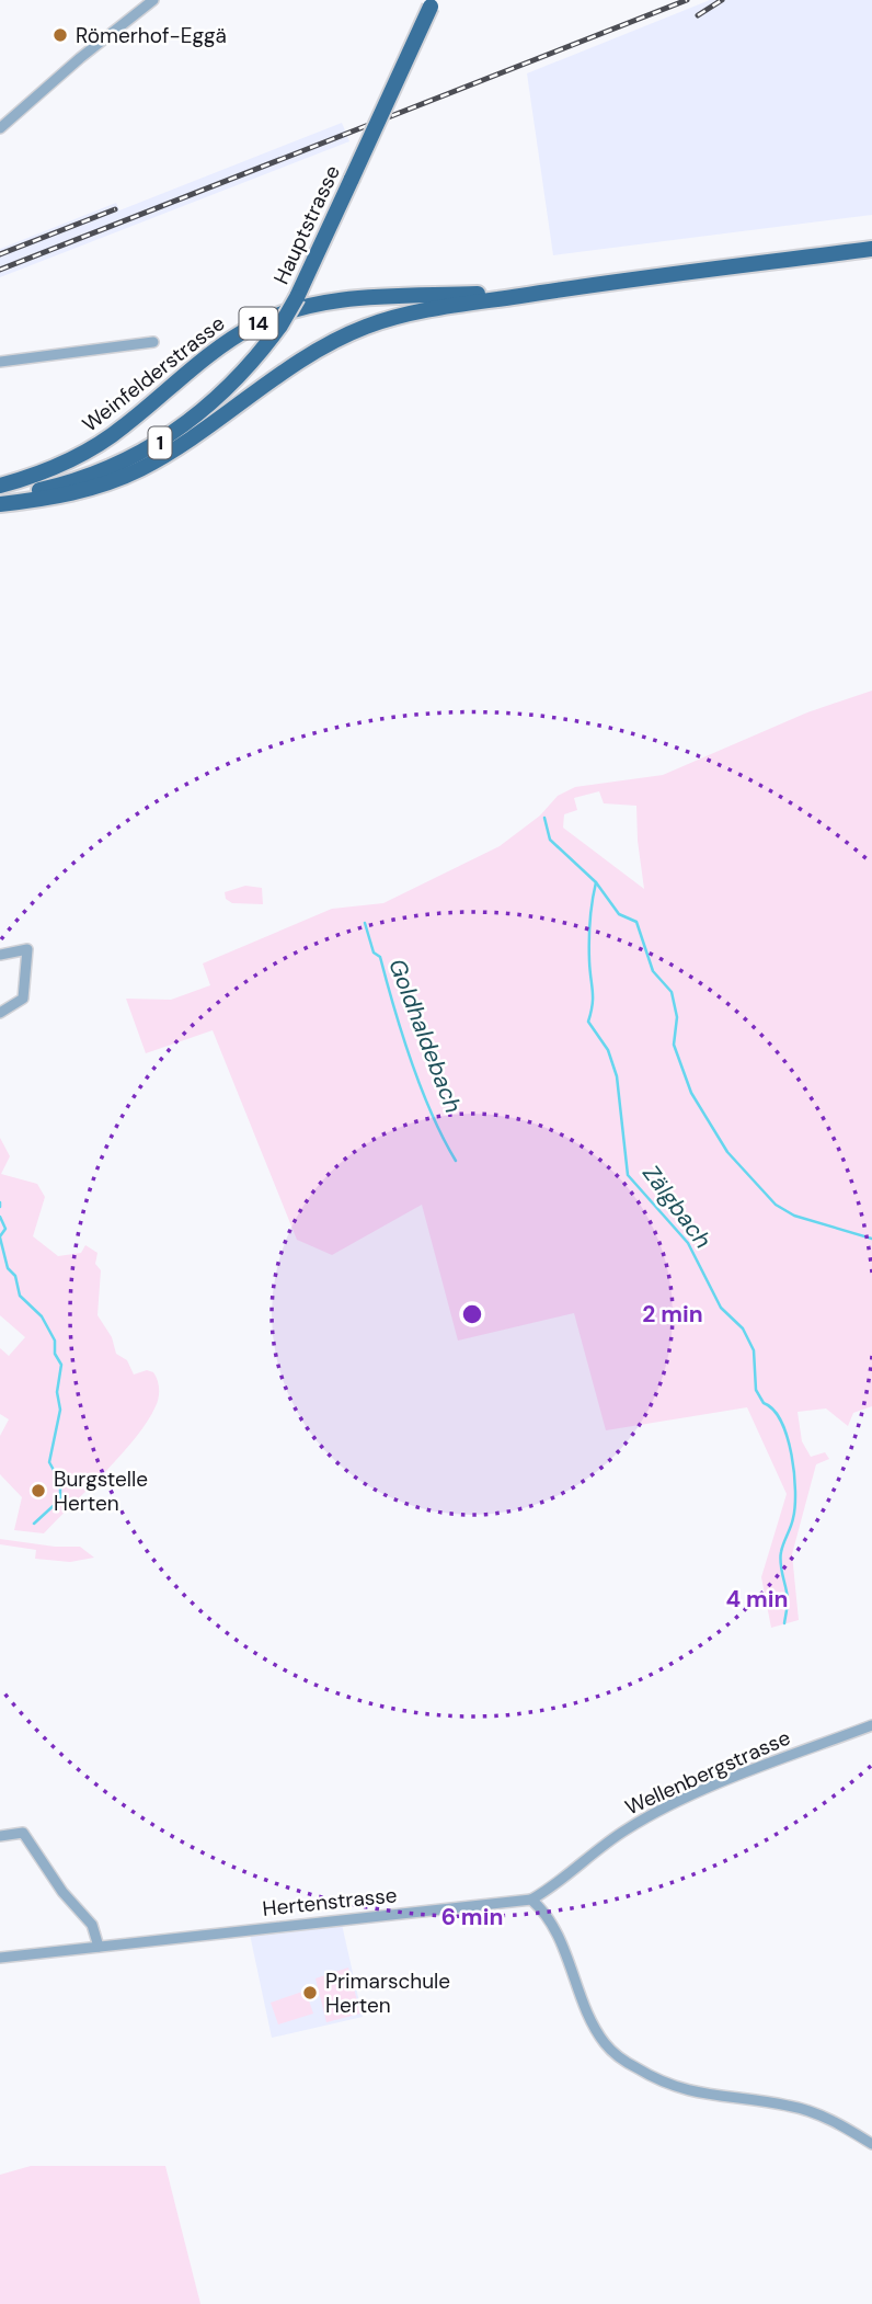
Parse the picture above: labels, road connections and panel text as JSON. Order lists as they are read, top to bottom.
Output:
{
  "streets": {
    "main road": [
      "Hauptstrasse",
      "14",
      "Weinfelderstrasse",
      "1"
    ],
    "street": ["Wellenbergstrasse", "Hertenstrasse"]
  },
  "crossings": [
    ["Wellenbergstrasse", "Hertenstrasse"]
  ],
  "water": ["Goldhaldebach", "Zälgbach"],
  "places": ["Römerhof-Eggä", "Burgstelle Herten", "Primarschule Herten"],
  "rings": ["2 min", "4 min", "6 min"]
}
